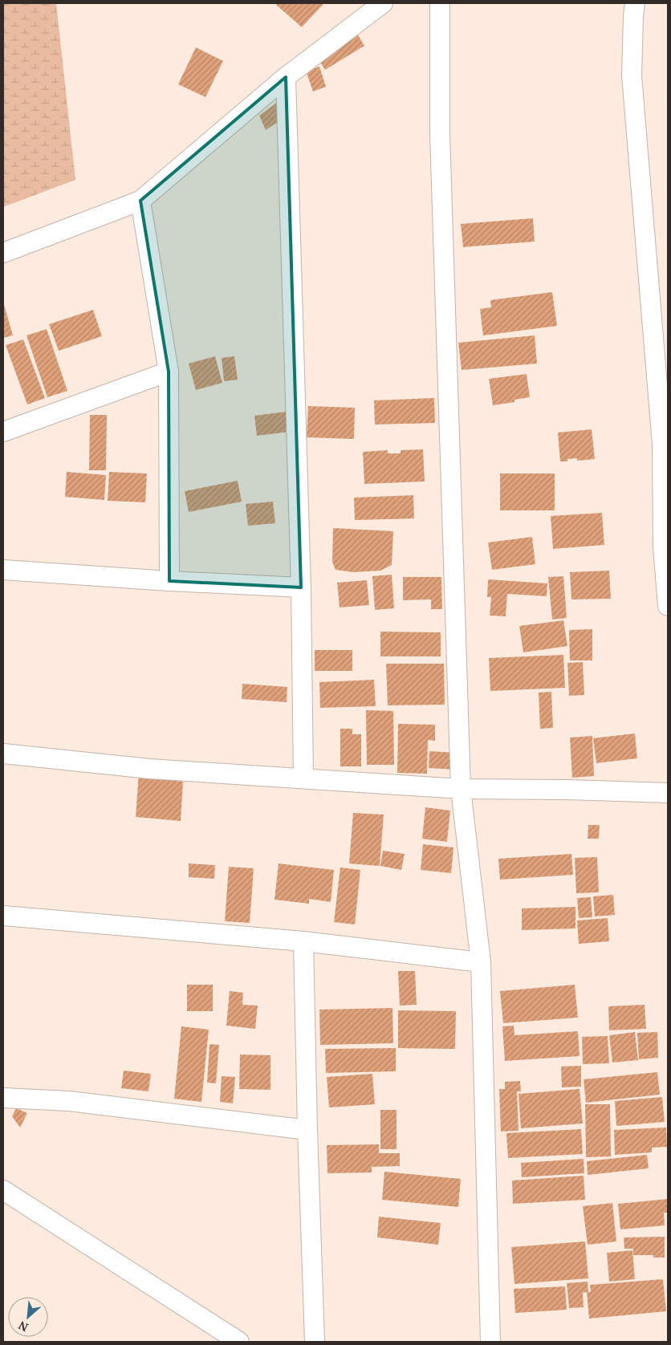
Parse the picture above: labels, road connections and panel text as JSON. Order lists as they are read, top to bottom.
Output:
{
  "north": "bottom left"
}
